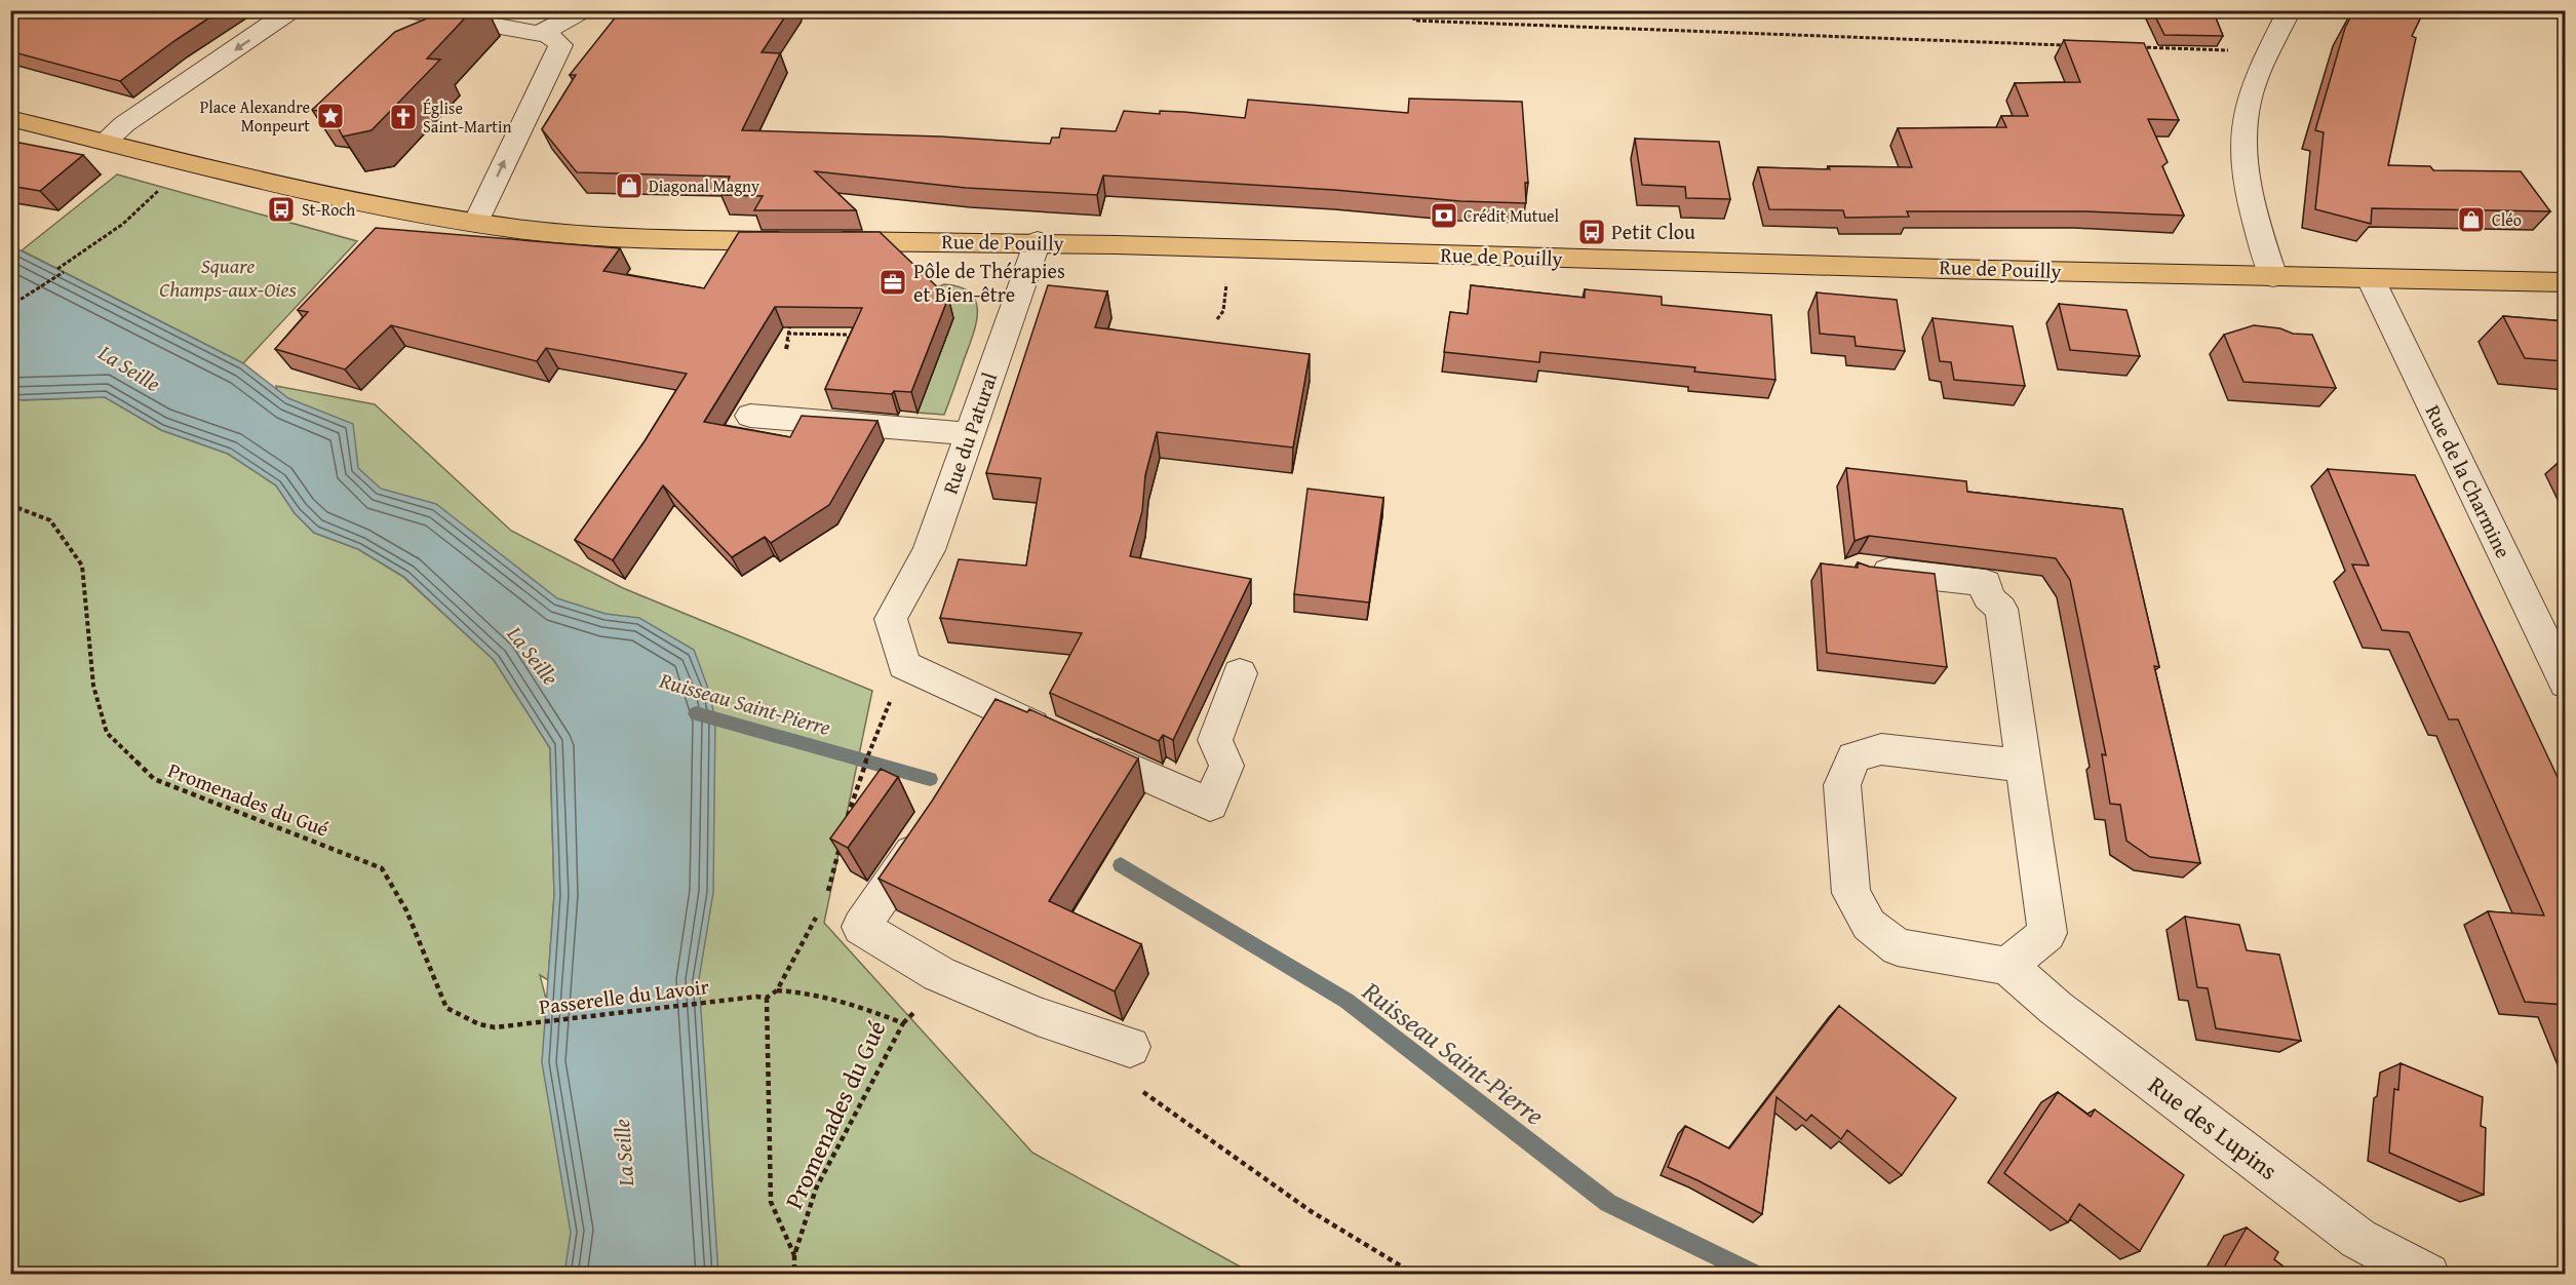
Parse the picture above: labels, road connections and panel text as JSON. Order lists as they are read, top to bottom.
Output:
{
  "streets": {
    "main road": ["Rue de Pouilly"],
    "street": ["Rue du Patural", "Rue de la Charmine", "Rue des Lupins"],
    "path": ["Promenades du Gué", "Passerelle du Lavoir"]
  },
  "crossings": [
    ["Rue de Pouilly", "Rue du Patural"],
    ["Rue de Pouilly", "Rue de la Charmine"],
    ["Promenades du Gué", "Passerelle du Lavoir"]
  ],
  "water": ["La Seille", "Ruisseau Saint-Pierre"],
  "parks": ["Square Champs-aux-Oies"],
  "places": {
    "place": ["Place Alexandre Monpeurt"],
    "church": ["Église Saint-Martin"],
    "shop": ["Diagonal Magny", "Cléo"],
    "bus stop": ["St-Roch", "Petit Clou"],
    "bank": ["Crédit Mutuel"],
    "office": ["Pôle de Thérapies et Bien-être"]
  }
}
